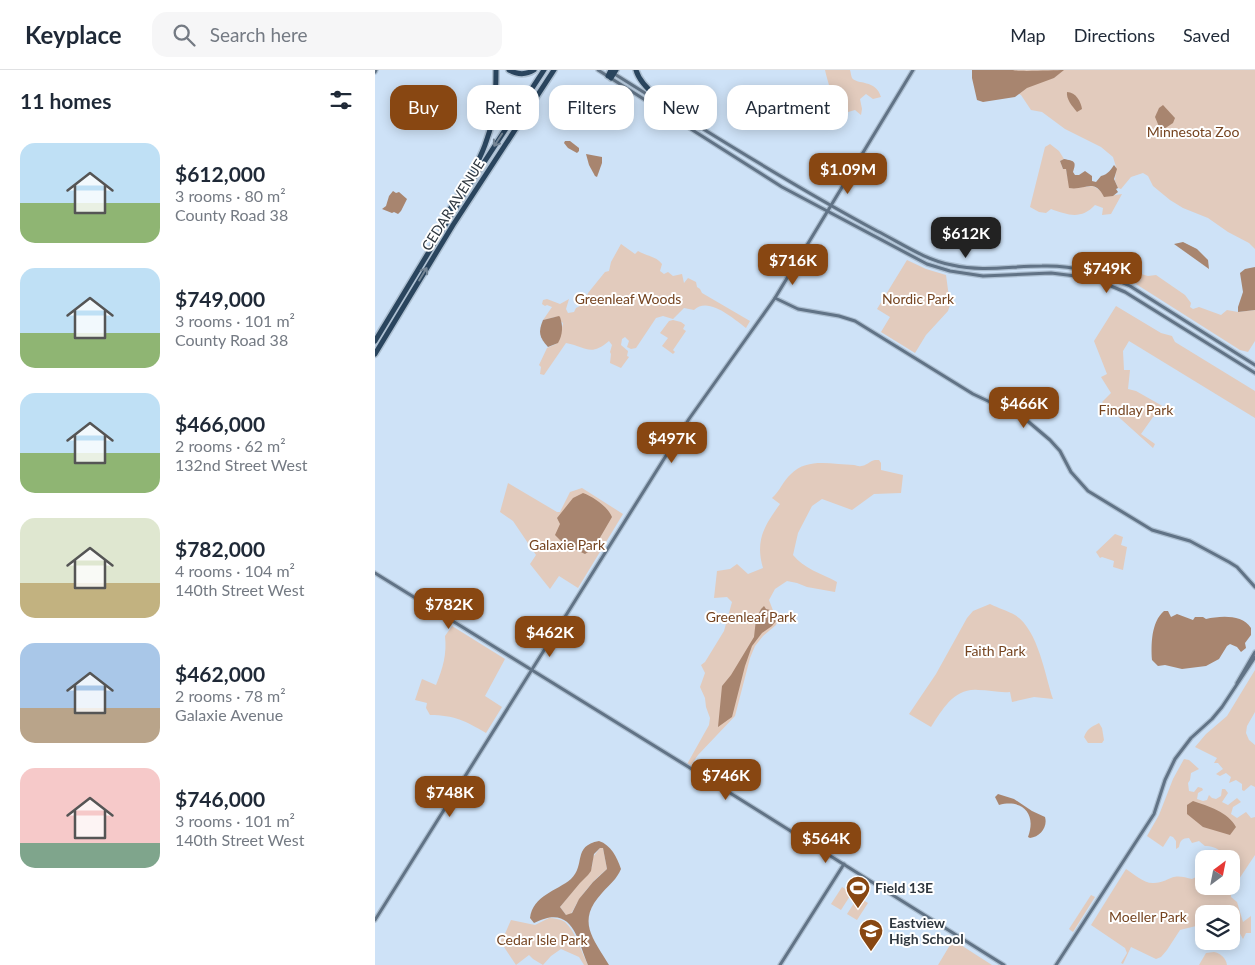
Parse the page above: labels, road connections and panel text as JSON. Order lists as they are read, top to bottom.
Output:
{
  "streets": {
    "highway": ["CEDAR AVENUE"]
  },
  "parks": [
    "Minnesota Zoo",
    "Greenleaf Woods",
    "Nordic Park",
    "Findlay Park",
    "Galaxie Park",
    "Greenleaf Park",
    "Faith Park",
    "Moeller Park",
    "Cedar Isle Park"
  ],
  "places": {
    "sports": ["Field 13E"],
    "school or university": ["Eastview High School"]
  },
  "north": "top right",
  "page": {
    "header": "Keyplace",
    "search": "Search here",
    "nav": ["Map", "Directions", "Saved"],
    "heading": "11 homes",
    "chip": [
      "Buy",
      "Rent",
      "Filters",
      "New",
      "Apartment"
    ],
    "list": [
      {
        "name": "$612,000",
        "note": "3 rooms · 80 m² · County Road 38"
      },
      {
        "name": "$749,000",
        "note": "3 rooms · 101 m² · County Road 38"
      },
      {
        "name": "$466,000",
        "note": "2 rooms · 62 m² · 132nd Street West"
      },
      {
        "name": "$782,000",
        "note": "4 rooms · 104 m² · 140th Street West"
      },
      {
        "name": "$462,000",
        "note": "2 rooms · 78 m² · Galaxie Avenue"
      },
      {
        "name": "$746,000",
        "note": "3 rooms · 101 m² · 140th Street West"
      }
    ],
    "price": [
      "$1.09M",
      "$612K",
      "$716K",
      "$749K",
      "$466K",
      "$497K",
      "$782K",
      "$462K",
      "$746K",
      "$748K",
      "$564K"
    ]
  }
}
